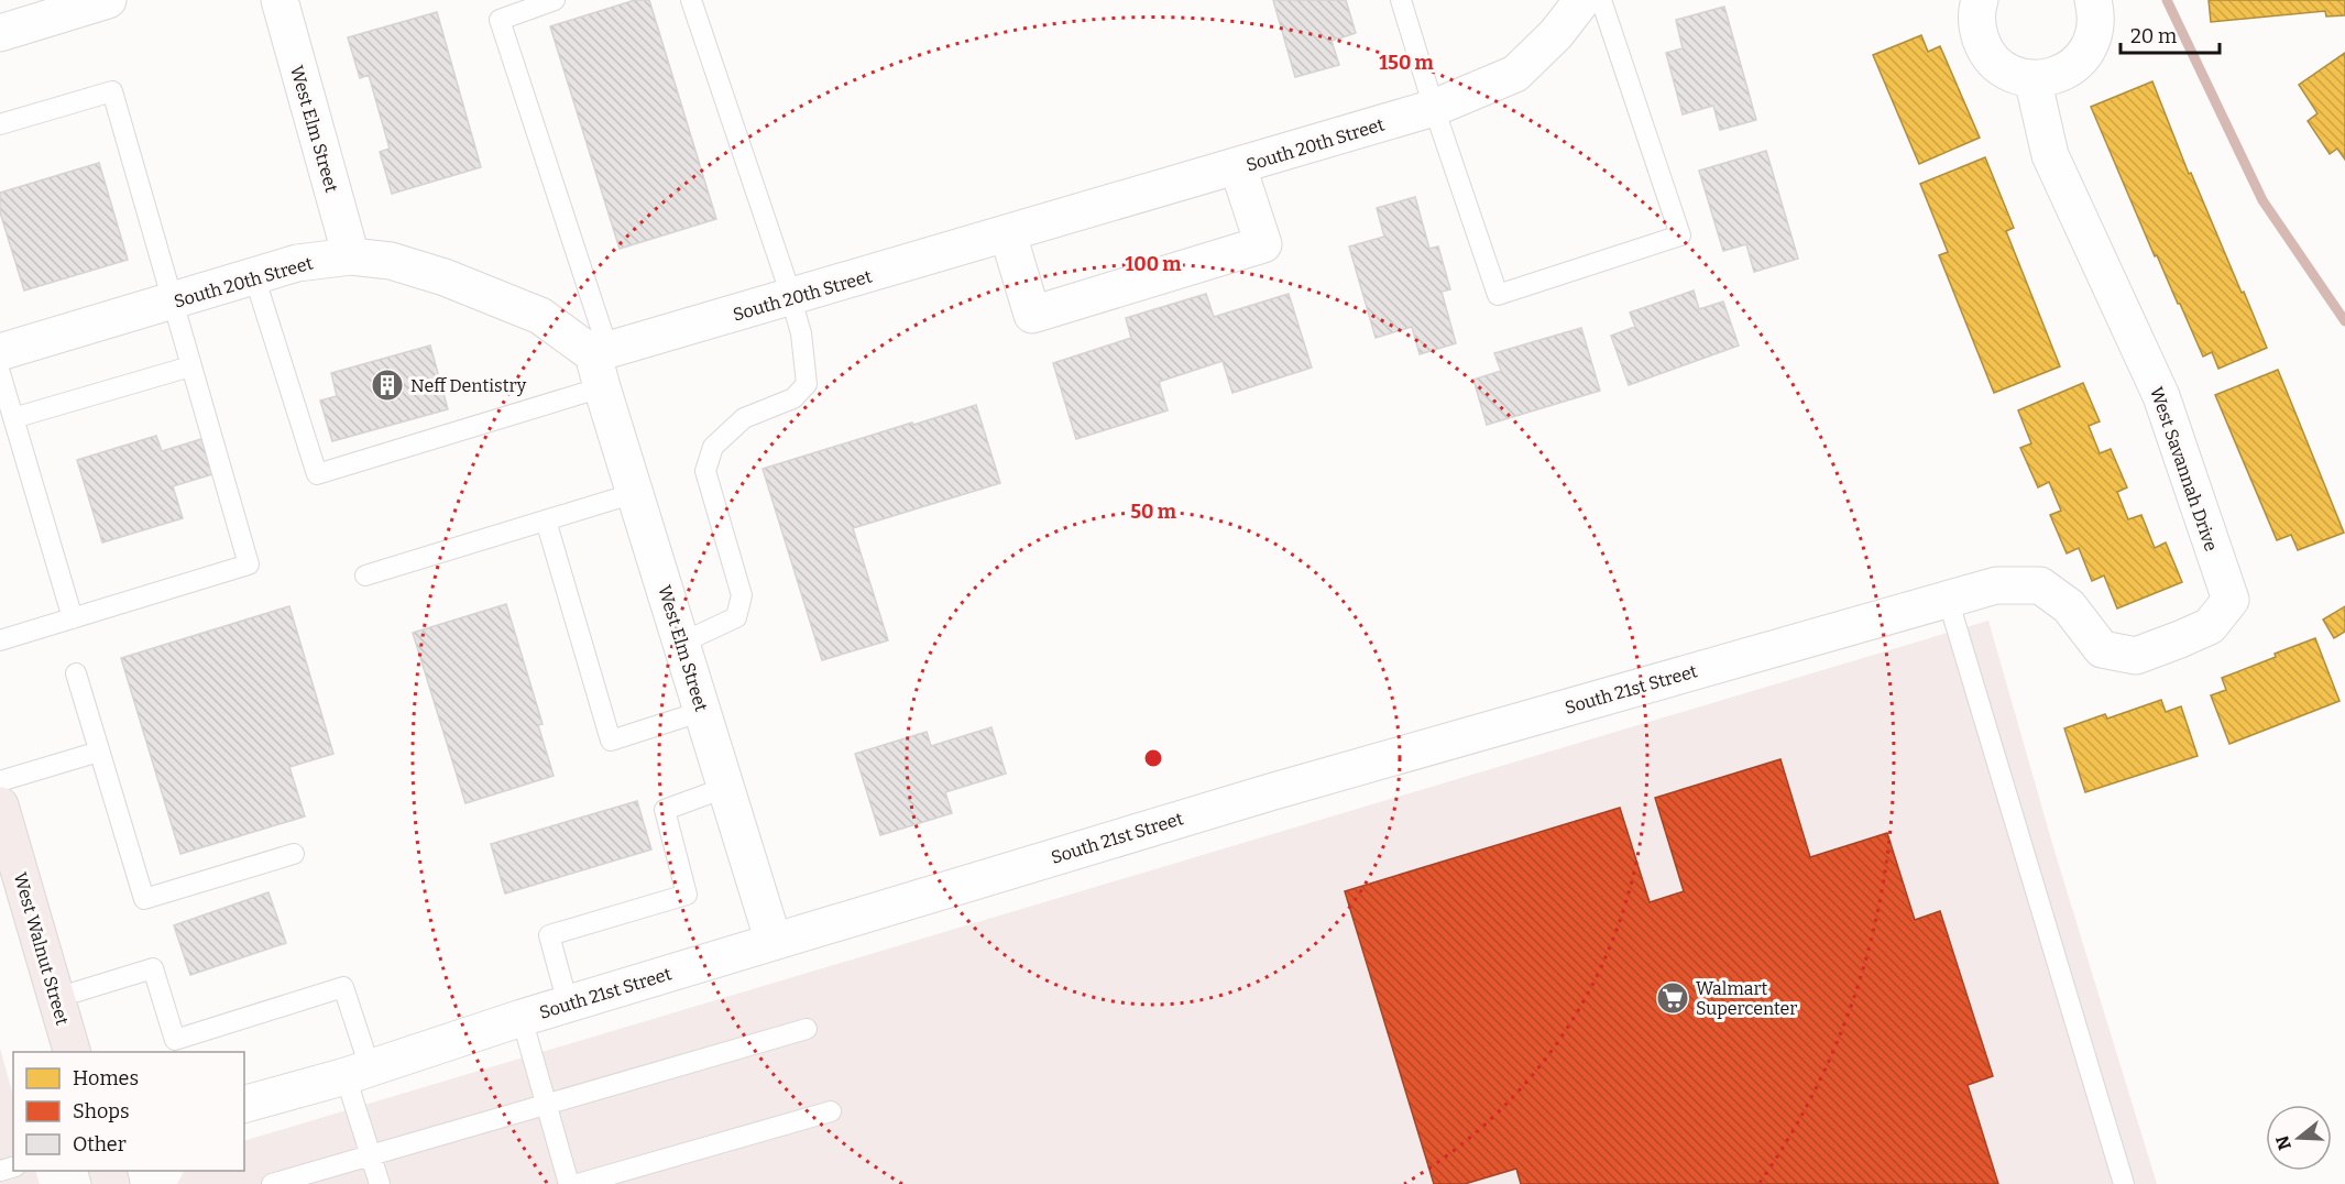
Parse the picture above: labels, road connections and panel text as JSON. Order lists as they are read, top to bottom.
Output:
{
  "streets": {
    "main road": ["West Walnut Street"],
    "street": [
      "West Elm Street",
      "South 20th Street",
      "West Savannah Drive",
      "South 21st Street"
    ]
  },
  "crossings": [
    ["West Elm Street", "South 20th Street"],
    ["West Elm Street", "South 21st Street"],
    ["West Savannah Drive", "South 21st Street"]
  ],
  "places": {
    "building": ["Neff Dentistry"],
    "supermarket": ["Walmart Supercenter"]
  },
  "legend": ["Homes", "Shops", "Other"],
  "scale_bar": "20 m",
  "north": "left",
  "rings": ["150 m", "100 m", "50 m"]
}
